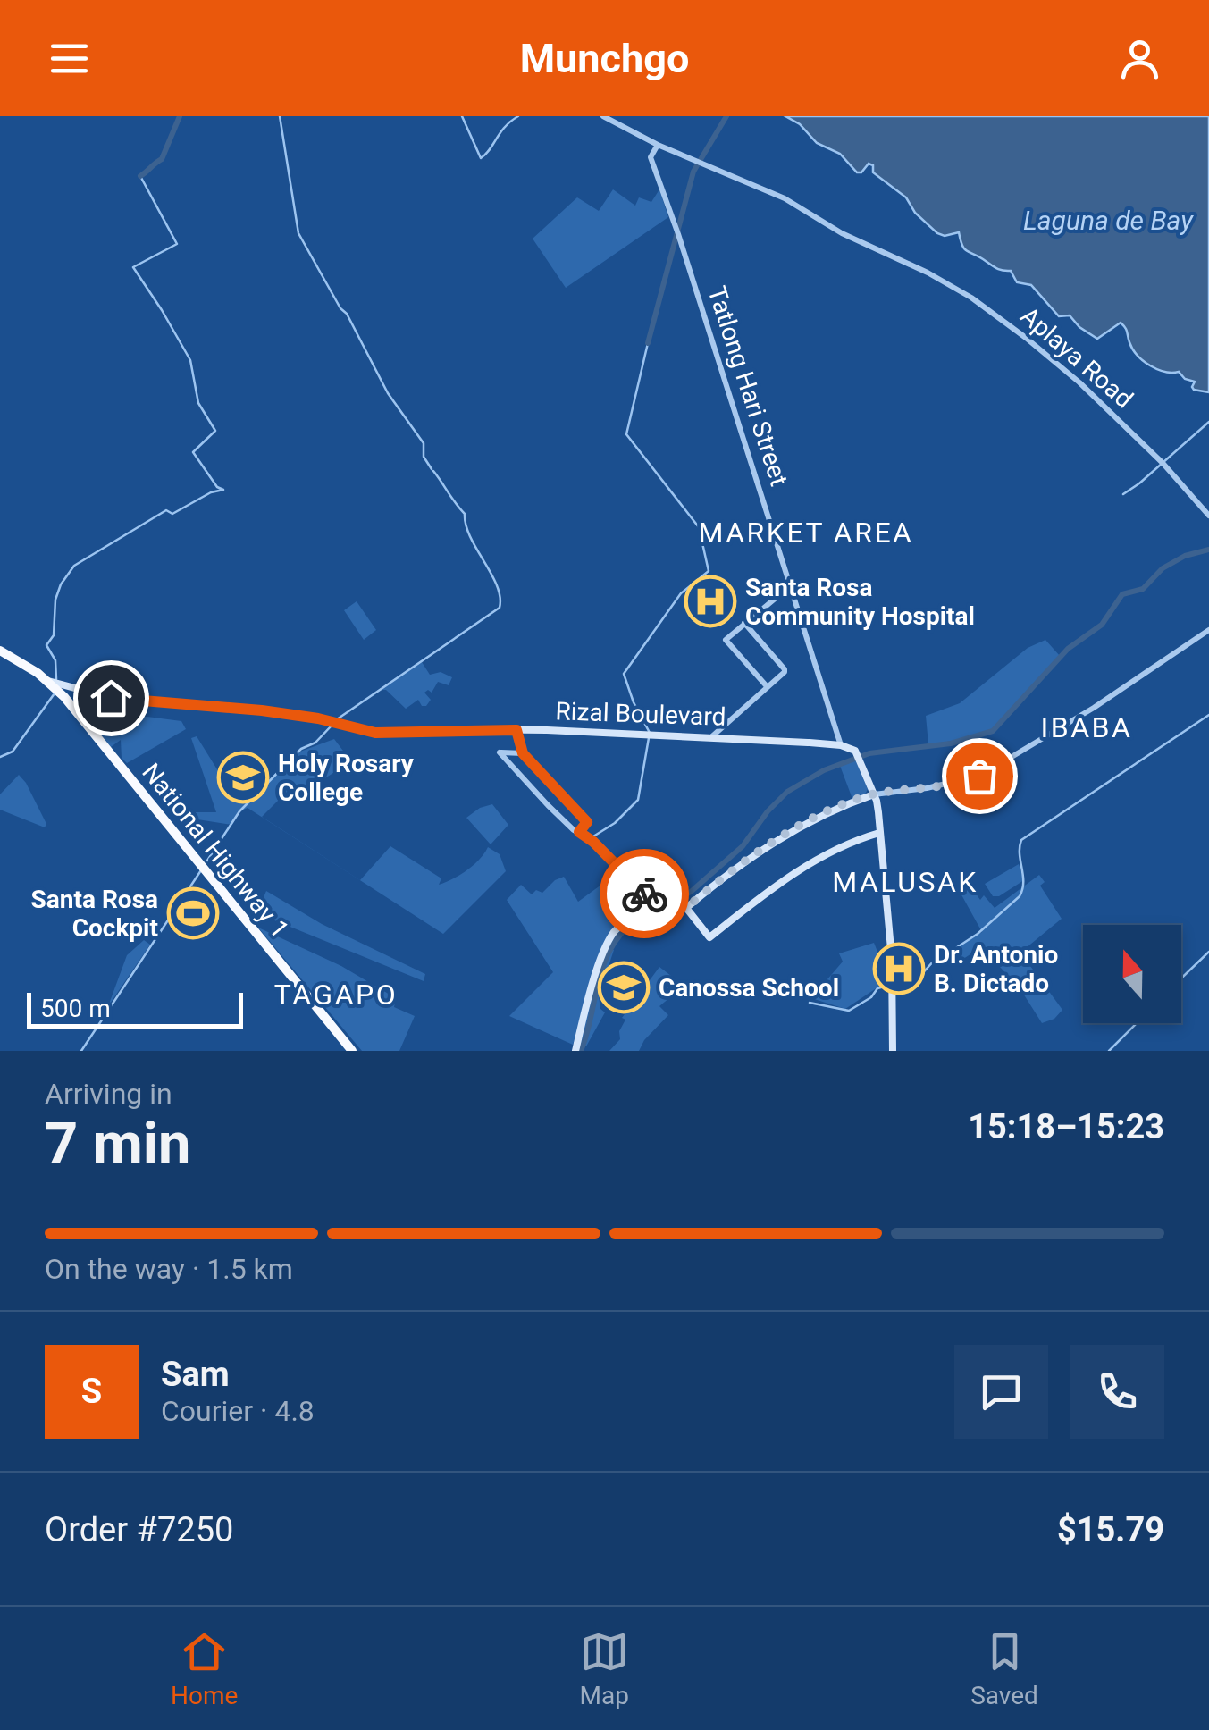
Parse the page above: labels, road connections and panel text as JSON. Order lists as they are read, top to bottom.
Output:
{
  "streets": {
    "highway": ["National Highway 1"],
    "main road": ["Rizal Boulevard"],
    "street": ["Aplaya Road", "Tatlong Hari Street"]
  },
  "crossings": [
    ["Aplaya Road", "Tatlong Hari Street"],
    ["Tatlong Hari Street", "Rizal Boulevard"],
    ["Rizal Boulevard", "National Highway 1"]
  ],
  "districts": [
    "MARKET AREA",
    "IBABA",
    "MALUSAK",
    "TAGAPO"
  ],
  "water": ["Laguna de Bay"],
  "places": {
    "hospital": ["Santa Rosa Community Hospital", "Dr. Antonio B. Dictado"],
    "school or university": ["Holy Rosary College", "Canossa School"],
    "sports": ["Santa Rosa Cockpit"]
  },
  "scale_bar": "500 m",
  "north": "top",
  "page": {
    "header": "Munchgo",
    "scale": "500 m",
    "heading": ["7 min", "Arriving in", "15:18–15:23"],
    "panel": [
      "Sam",
      "Courier · 4.8",
      "Order #7250",
      "$15.79"
    ],
    "bar": "On the way · 1.5 km",
    "round": "S",
    "tabs": ["Home", "Map", "Saved"]
  }
}
